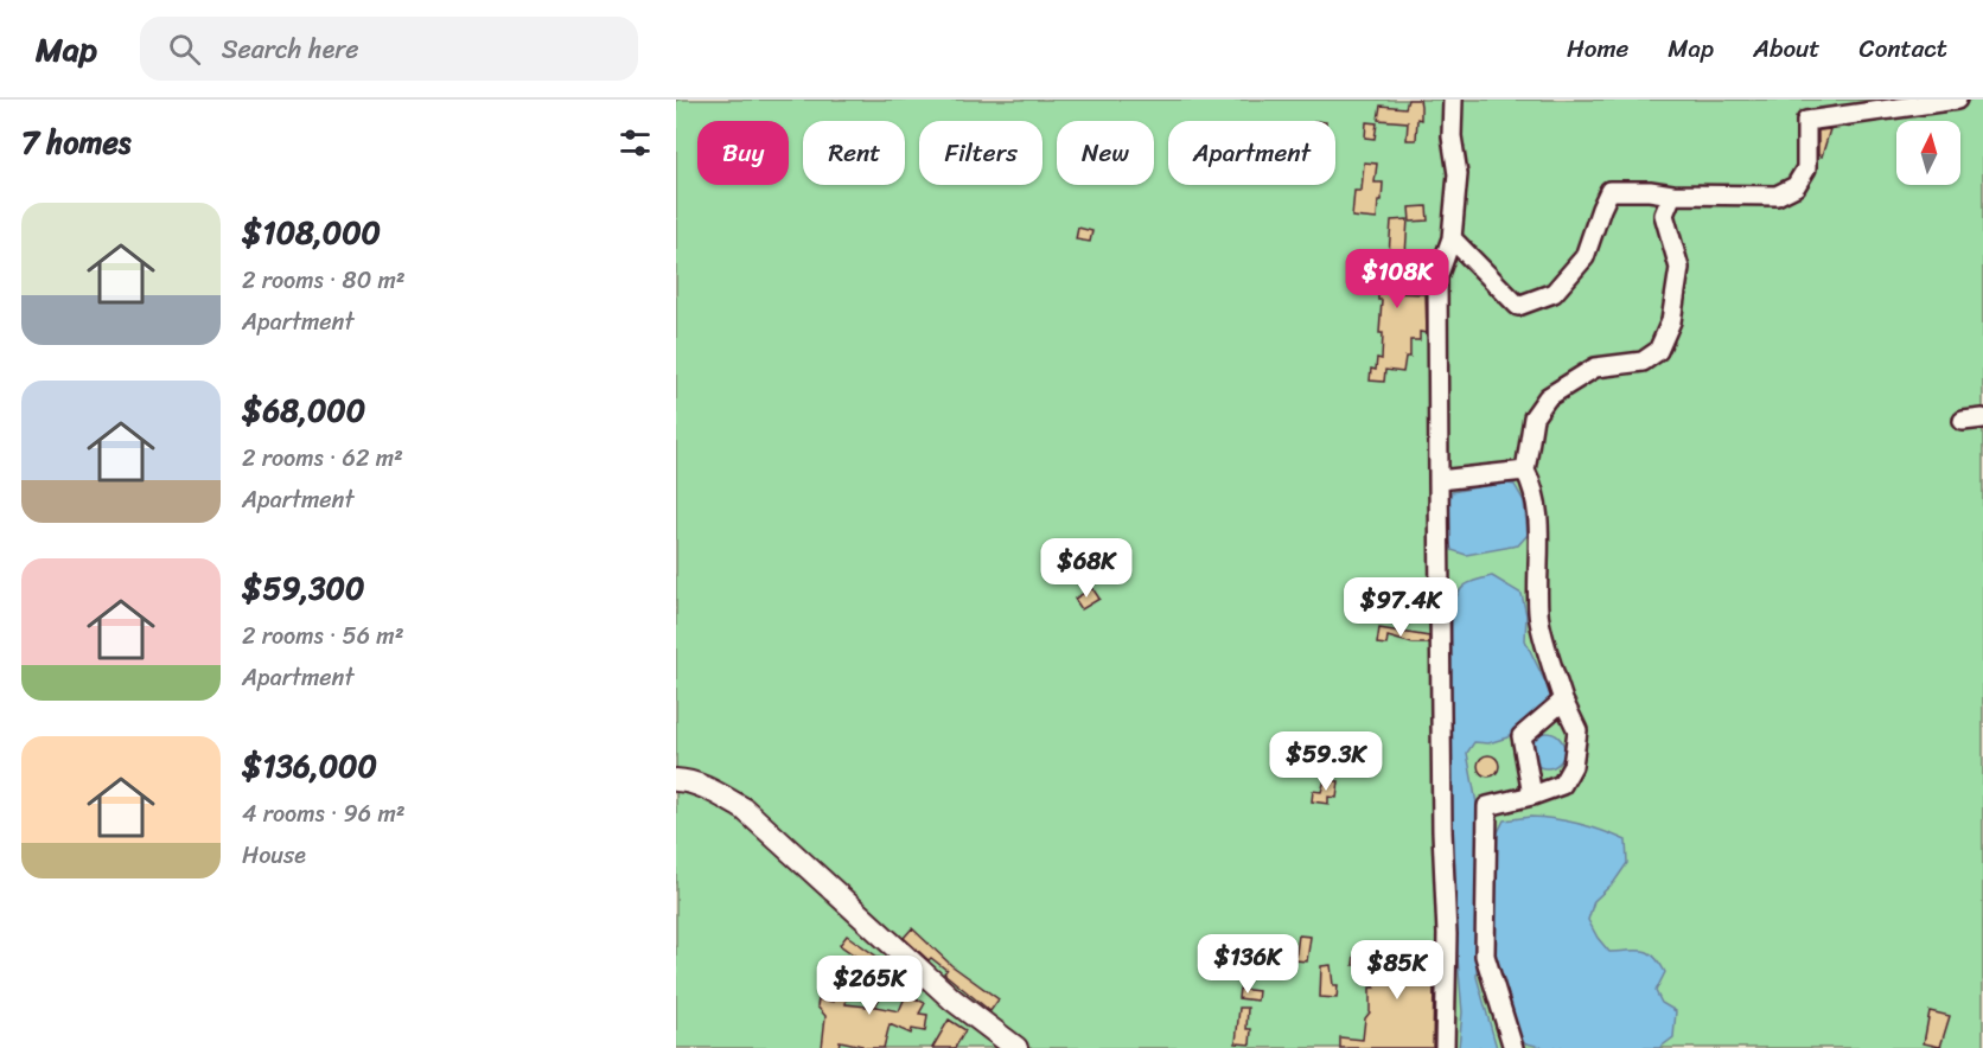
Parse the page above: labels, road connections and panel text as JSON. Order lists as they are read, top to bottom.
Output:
{
  "north": "top",
  "page": {
    "header": "Map",
    "search": "Search here",
    "nav": [
      "Home",
      "Map",
      "About",
      "Contact"
    ],
    "heading": "7 homes",
    "chip": [
      "Buy",
      "Rent",
      "Filters",
      "New",
      "Apartment"
    ],
    "list": [
      {
        "name": "$108,000",
        "note": "2 rooms · 80 m² · Apartment"
      },
      {
        "name": "$68,000",
        "note": "2 rooms · 62 m² · Apartment"
      },
      {
        "name": "$59,300",
        "note": "2 rooms · 56 m² · Apartment"
      },
      {
        "name": "$136,000",
        "note": "4 rooms · 96 m² · House"
      }
    ],
    "price": [
      "$108K",
      "$68K",
      "$97.4K",
      "$59.3K",
      "$136K",
      "$85K",
      "$265K"
    ]
  }
}
